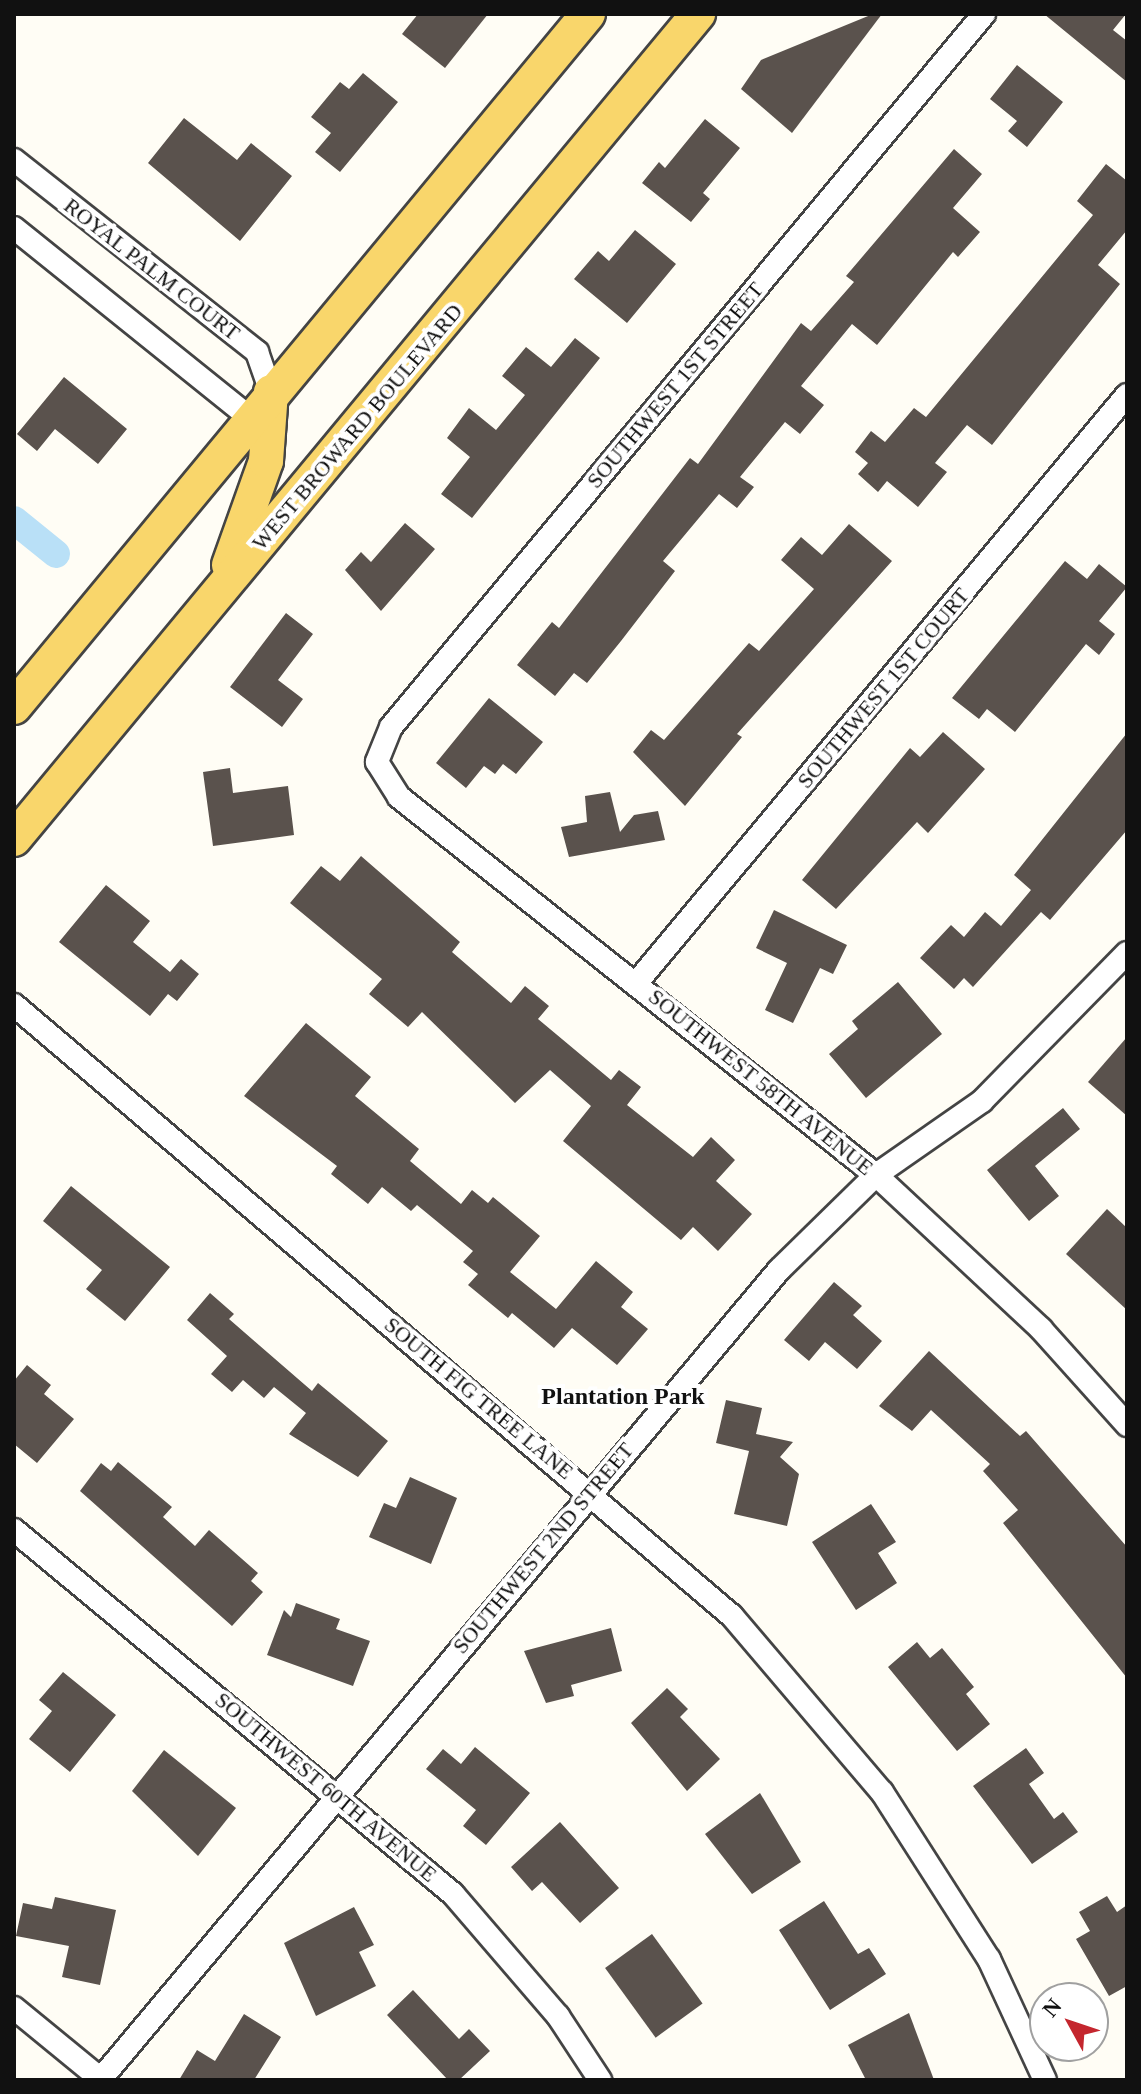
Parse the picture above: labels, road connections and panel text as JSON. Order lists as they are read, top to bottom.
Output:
{
  "streets": {
    "main road": ["WEST BROWARD BOULEVARD"],
    "street": [
      "ROYAL PALM COURT",
      "SOUTHWEST 1ST STREET",
      "SOUTHWEST 1ST COURT",
      "SOUTHWEST 58TH AVENUE",
      "SOUTH FIG TREE LANE",
      "SOUTHWEST 2ND STREET",
      "SOUTHWEST 60TH AVENUE"
    ]
  },
  "crossings": [
    ["SOUTHWEST 1ST STREET", "SOUTHWEST 58TH AVENUE"],
    ["SOUTHWEST 1ST COURT", "SOUTHWEST 58TH AVENUE"],
    ["SOUTHWEST 58TH AVENUE", "SOUTHWEST 2ND STREET"],
    ["SOUTH FIG TREE LANE", "SOUTHWEST 2ND STREET"],
    ["SOUTHWEST 2ND STREET", "SOUTHWEST 60TH AVENUE"]
  ],
  "districts": ["Plantation Park"],
  "north": "top left"
}
